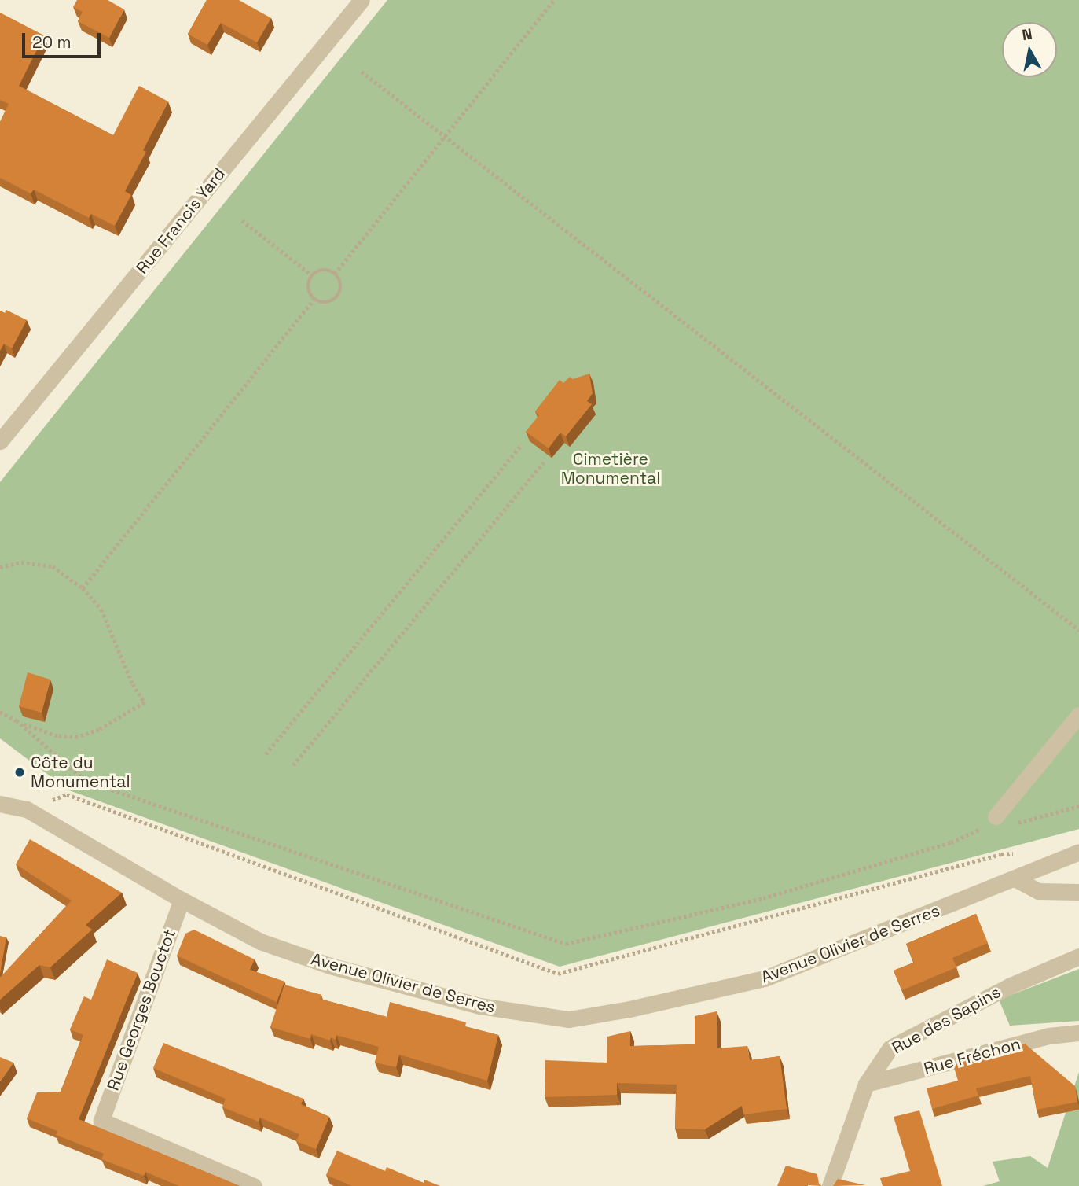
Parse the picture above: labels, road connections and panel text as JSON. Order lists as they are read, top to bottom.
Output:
{
  "streets": {
    "street": [
      "Rue Francis Yard",
      "Avenue Olivier de Serres",
      "Rue Georges Bouctot",
      "Rue des Sapins",
      "Rue Fréchon"
    ]
  },
  "crossings": [
    ["Avenue Olivier de Serres", "Rue Georges Bouctot"],
    ["Rue des Sapins", "Rue Fréchon"]
  ],
  "parks": ["Cimetière Monumental"],
  "places": ["Côte du Monumental"],
  "scale_bar": "20 m",
  "north": "top"
}
